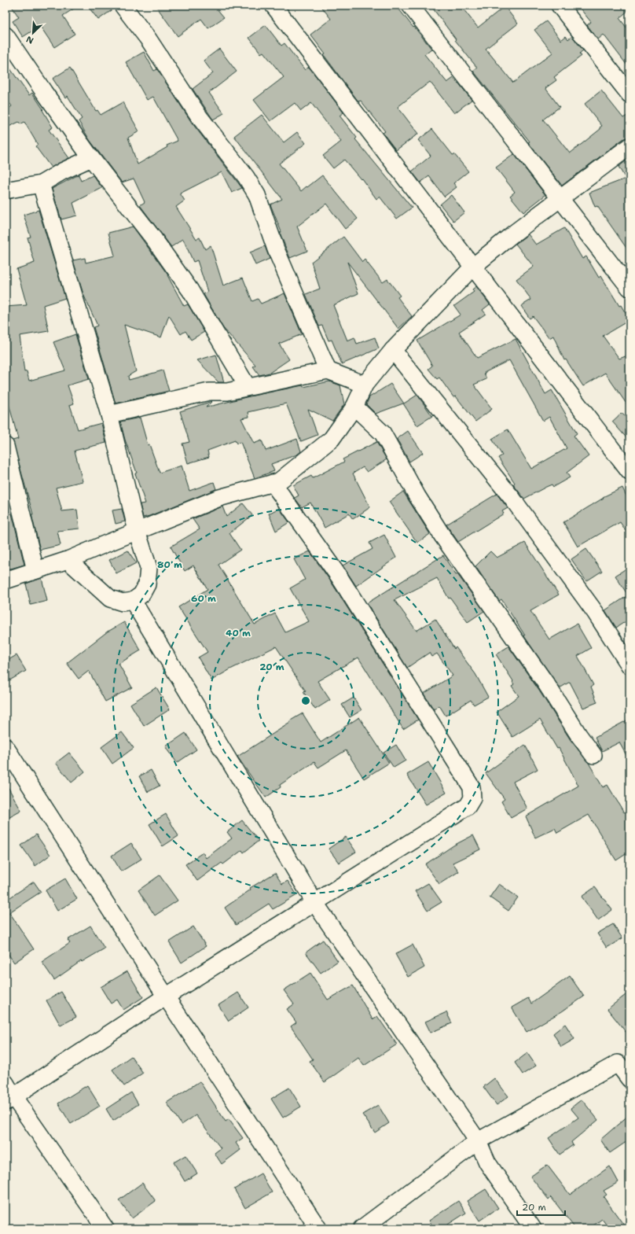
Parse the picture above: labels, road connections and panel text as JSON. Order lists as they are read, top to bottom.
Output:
{
  "scale_bar": "20 m",
  "north": "bottom left",
  "rings": [
    "80 m",
    "60 m",
    "40 m",
    "20 m"
  ]
}
